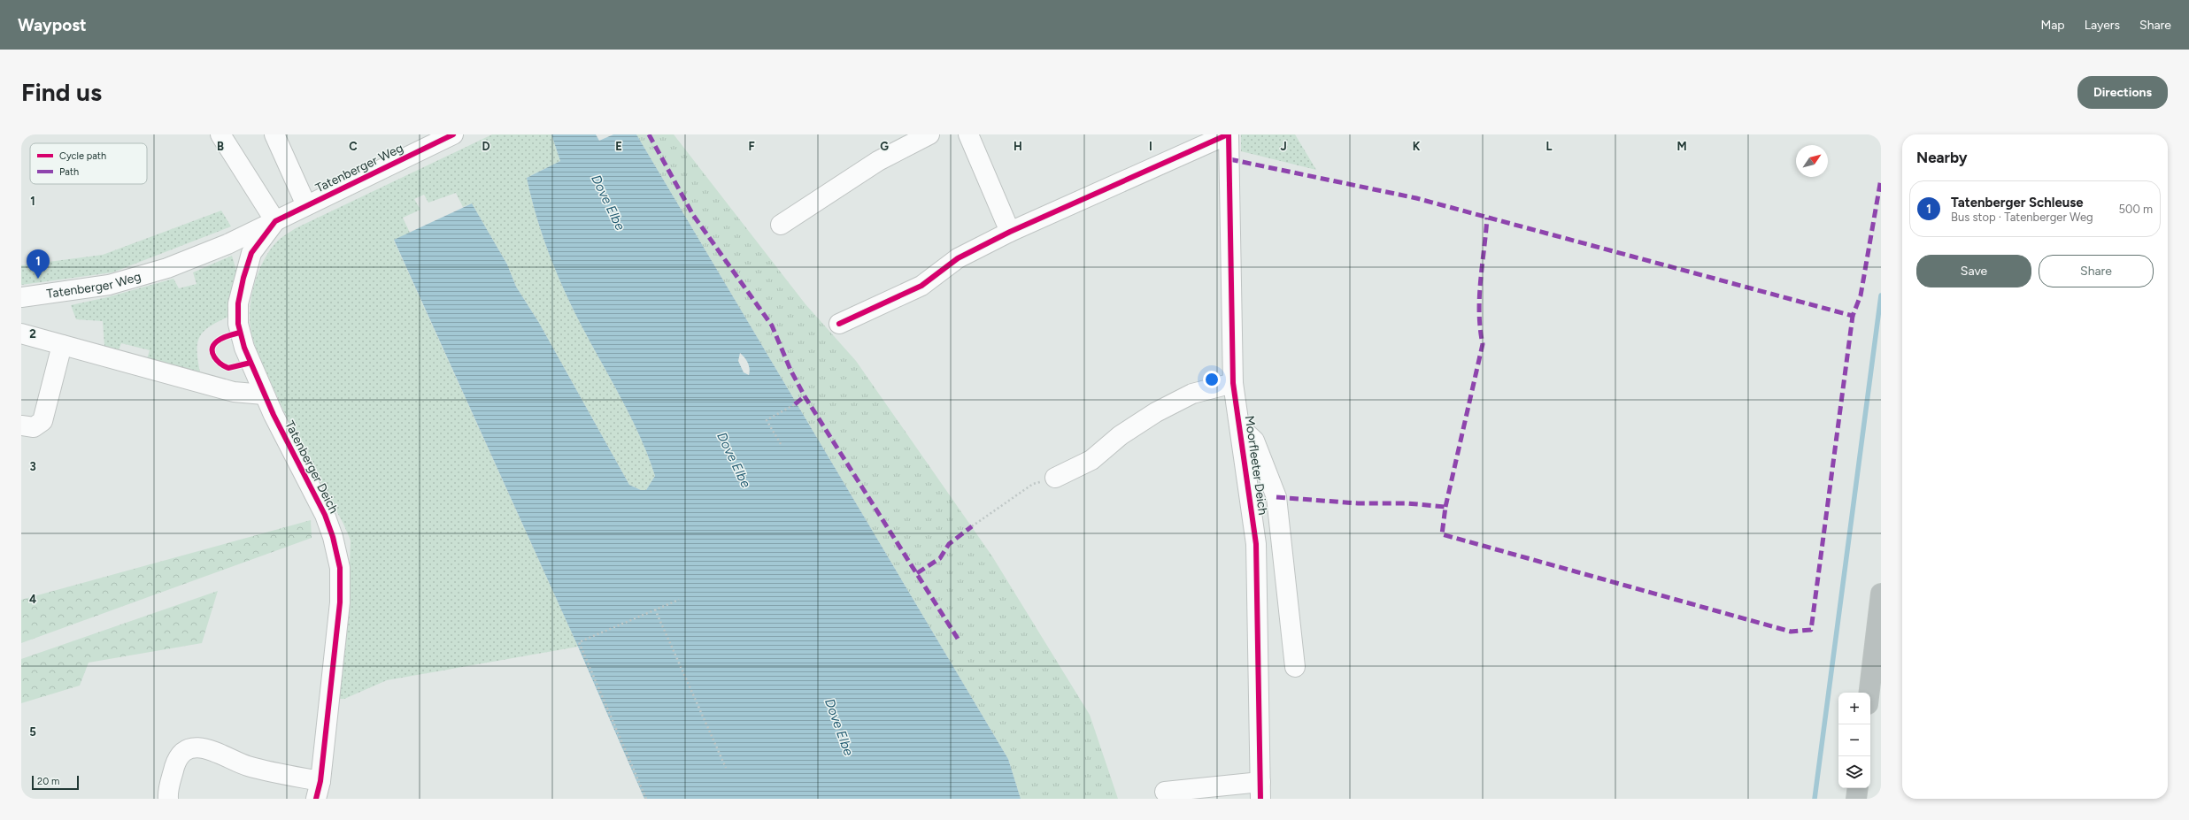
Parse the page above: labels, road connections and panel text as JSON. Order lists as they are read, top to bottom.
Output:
{
  "streets": {
    "street": ["Tatenberger Weg", "Moorfleeter Deich", "Tatenberger Deich"]
  },
  "crossings": [
    ["Tatenberger Weg", "Tatenberger Deich"]
  ],
  "water": ["Dove Elbe"],
  "legend": ["Cycle path", "Path"],
  "scale_bar": "20 m",
  "north": "top right",
  "page": {
    "header": "Waypost",
    "nav": ["Map", "Layers", "Share"],
    "buttons": [
      "Directions",
      ["Save", "Share"]
    ],
    "title": "Find us",
    "heading": "Nearby",
    "list": [
      {
        "mark": "1",
        "name": "Tatenberger Schleuse",
        "note": "Bus stop · Tatenberger Weg",
        "value": "500 m"
      }
    ],
    "pins": "1",
    "map_buttons": ["+", "−"],
    "scale": "20 m"
  },
  "grid": {
    "columns": [
      "B",
      "C",
      "D",
      "E",
      "F",
      "G",
      "H",
      "I",
      "J",
      "K",
      "L",
      "M"
    ],
    "rows": [
      "1",
      "2",
      "3",
      "4",
      "5"
    ]
  }
}
